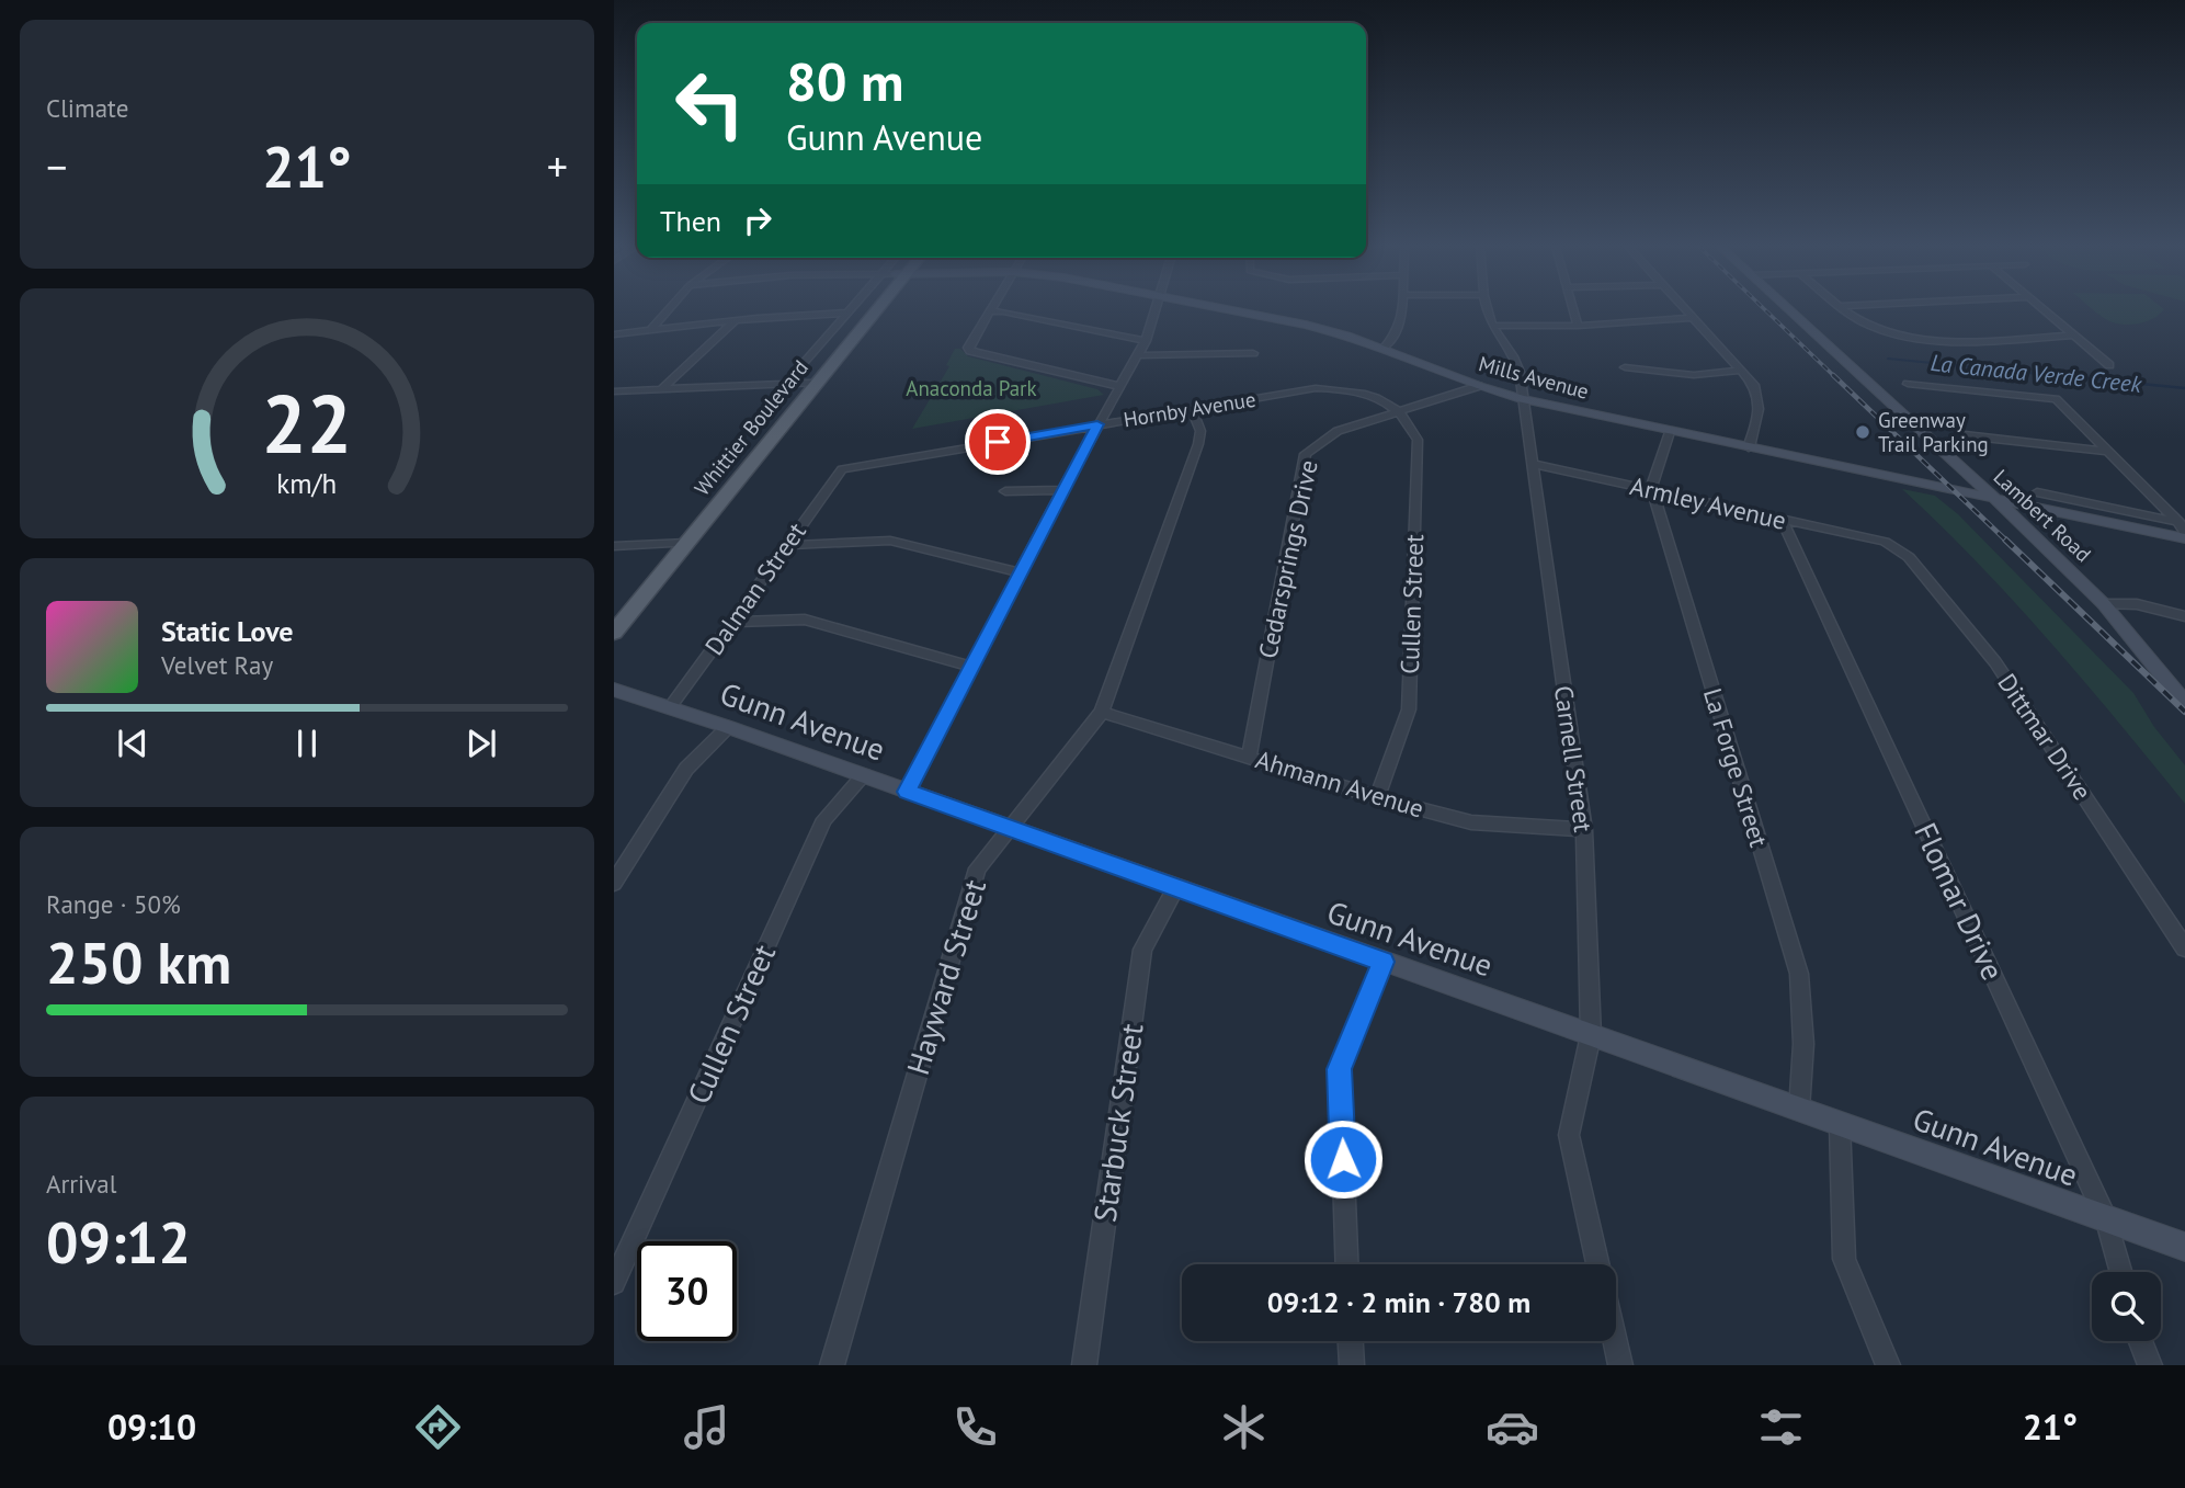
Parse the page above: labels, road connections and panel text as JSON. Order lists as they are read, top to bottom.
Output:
{
  "streets": {
    "main road": ["Whittier Boulevard"],
    "street": [
      "Mills Avenue",
      "Hornby Avenue",
      "Armley Avenue",
      "Lambert Road",
      "Cedarsprings Drive",
      "Dalman Street",
      "Cullen Street",
      "Gunn Avenue",
      "Dittmar Drive",
      "Carnell Street",
      "La Forge Street",
      "Ahmann Avenue",
      "Flomar Drive",
      "Hayward Street",
      "Starbuck Street"
    ]
  },
  "crossings": [
    ["Mills Avenue", "Lambert Road"],
    ["Mills Avenue", "Cedarsprings Drive"],
    ["Mills Avenue", "Carnell Street"],
    ["Mills Avenue", "La Forge Street"],
    ["Hornby Avenue", "Cedarsprings Drive"],
    ["Hornby Avenue", "Dalman Street"],
    ["Hornby Avenue", "Cullen Street"],
    ["Hornby Avenue", "Hayward Street"],
    ["Armley Avenue", "Dittmar Drive"],
    ["Armley Avenue", "Carnell Street"],
    ["Armley Avenue", "La Forge Street"],
    ["Armley Avenue", "Flomar Drive"],
    ["Cedarsprings Drive", "Cullen Street"],
    ["Cedarsprings Drive", "Ahmann Avenue"],
    ["Dalman Street", "Gunn Avenue"],
    ["Cullen Street", "Gunn Avenue"],
    ["Cullen Street", "Ahmann Avenue"],
    ["Gunn Avenue", "Carnell Street"],
    ["Gunn Avenue", "La Forge Street"],
    ["Gunn Avenue", "Flomar Drive"],
    ["Gunn Avenue", "Hayward Street"],
    ["Gunn Avenue", "Starbuck Street"],
    ["Carnell Street", "Ahmann Avenue"],
    ["Ahmann Avenue", "Hayward Street"]
  ],
  "water": ["La Canada Verde Creek"],
  "parks": ["Anaconda Park"],
  "places": ["Greenway Trail Parking"],
  "page": {
    "tile": [
      "Climate",
      ["Range · 50%", "250 km"],
      ["Arrival", "09:12"]
    ],
    "turn": ["80 m", "Gunn Avenue"],
    "heat": ["−", "21°", "+"],
    "then": "Then",
    "song": ["Static Love", "Velvet Ray"],
    "limit": "30",
    "trip": "09:12 · 2 min · 780 m",
    "tabs": ["09:10", "21°"],
    "gauge": ["22", "km/h"]
  }
}
